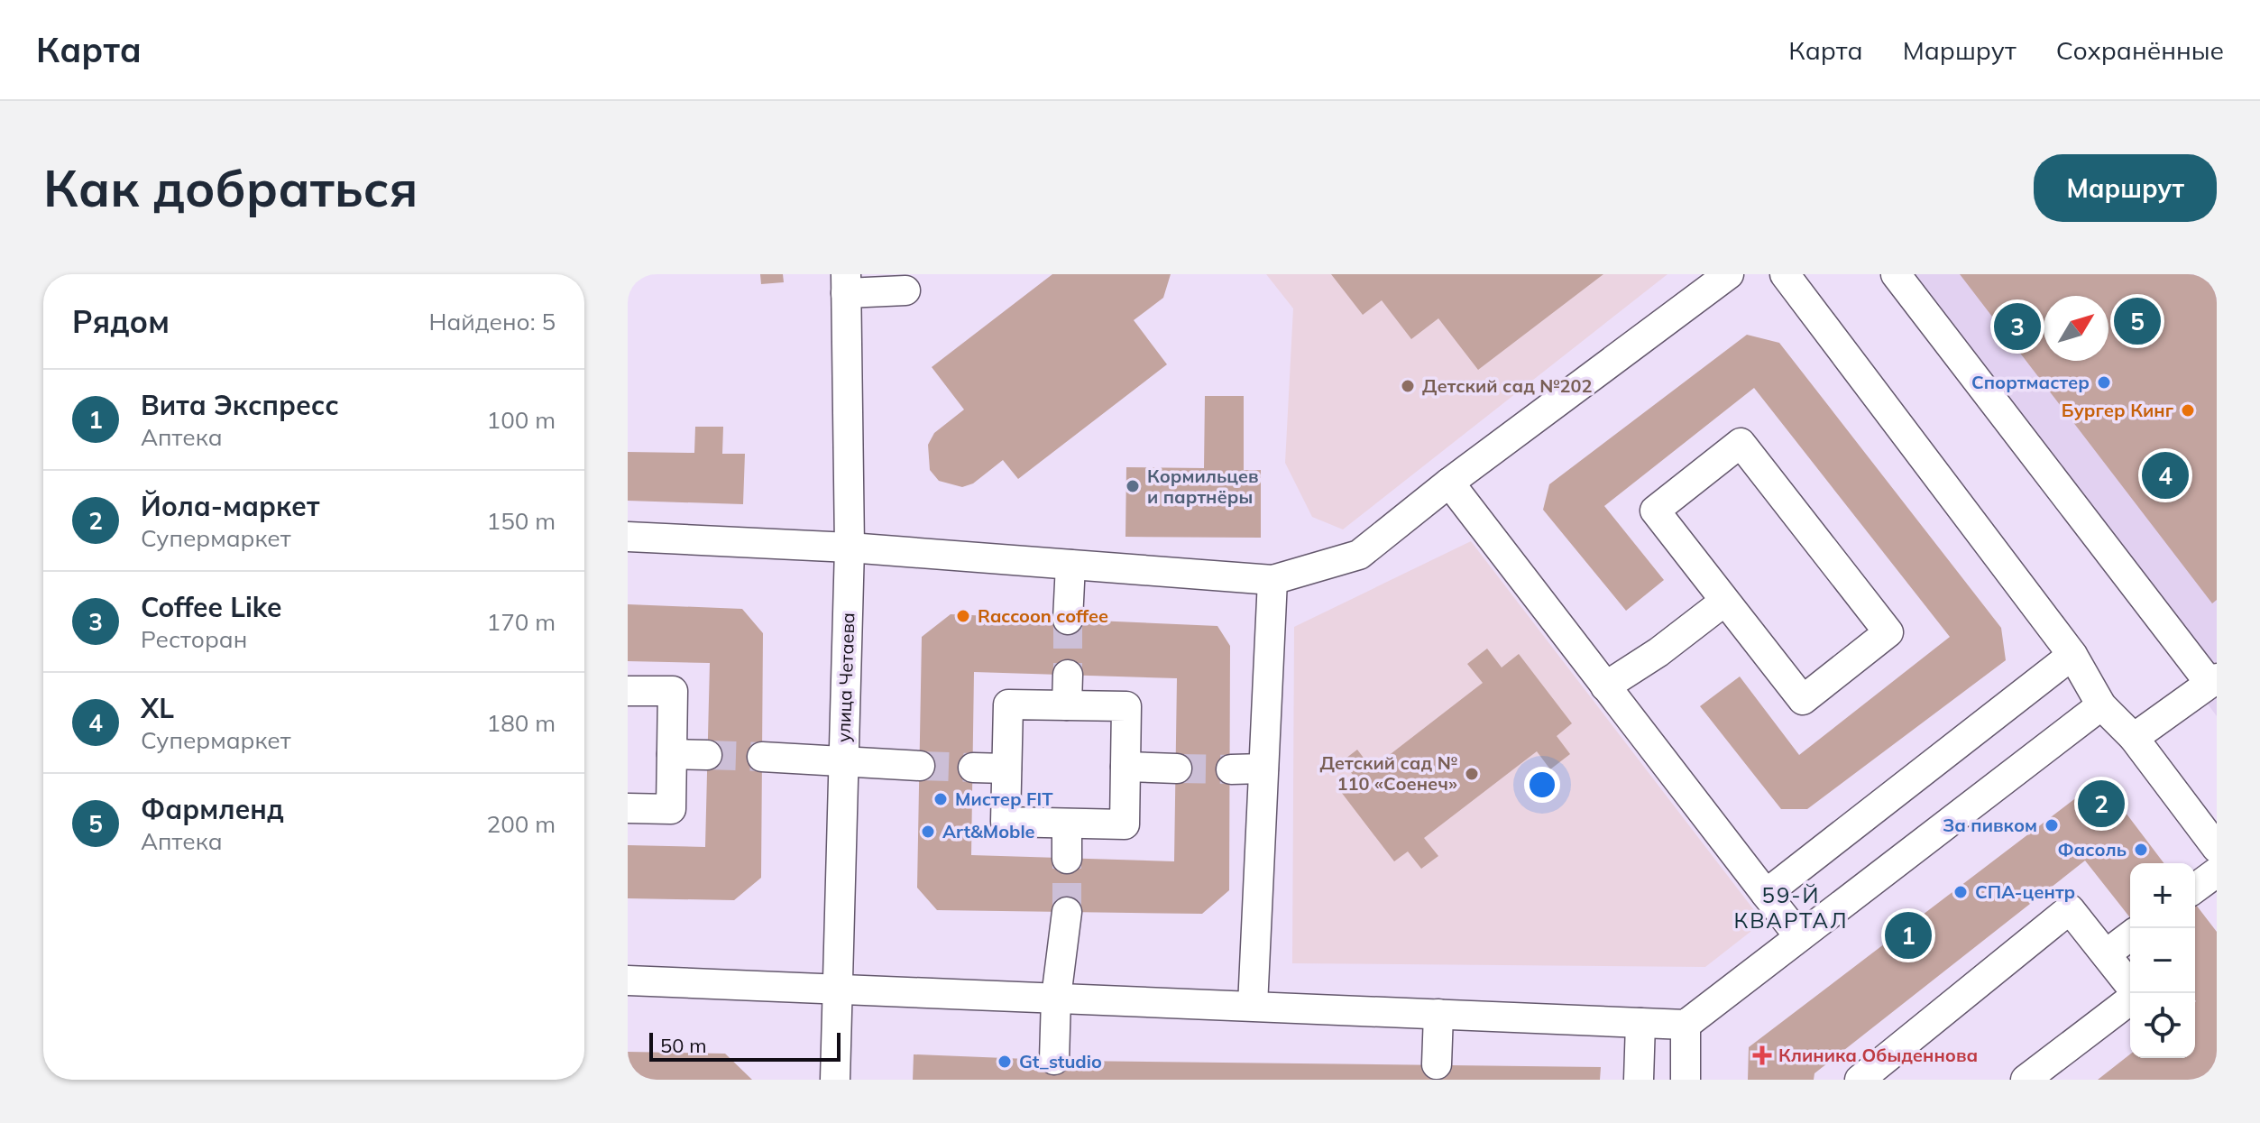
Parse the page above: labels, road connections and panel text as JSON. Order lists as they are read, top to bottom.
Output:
{
  "streets": {
    "street": ["улица Четаева"]
  },
  "districts": ["59-Й КВАРТАЛ"],
  "places": {
    "other": [
      "Спортмастер",
      "Детский сад №202",
      "Бургер Кинг",
      "Кормильцев и партнёры",
      "Raccoon coffee",
      "Детский сад № 110 «Соенеч»",
      "Мистер FIT",
      "За пивком",
      "Art&Moble",
      "Фасоль",
      "СПА-центр",
      "Gt_studio"
    ],
    "health": ["Клиника Обыденнова"]
  },
  "scale_bar": "50 m",
  "north": "top right",
  "page": {
    "header": "Карта",
    "nav": ["Карта", "Маршрут", "Сохранённые"],
    "buttons": "Маршрут",
    "title": "Как добраться",
    "heading": ["Рядом", "Найдено: 5"],
    "pins": [
      "5",
      "3",
      "4",
      "2",
      "1"
    ],
    "list": [
      {
        "mark": "1",
        "name": "Вита Экспресс",
        "note": "Аптека",
        "value": "100 m"
      },
      {
        "mark": "2",
        "name": "Йола-маркет",
        "note": "Супермаркет",
        "value": "150 m"
      },
      {
        "mark": "3",
        "name": "Coffee Like",
        "note": "Ресторан",
        "value": "170 m"
      },
      {
        "mark": "4",
        "name": "XL",
        "note": "Супермаркет",
        "value": "180 m"
      },
      {
        "mark": "5",
        "name": "Фармленд",
        "note": "Аптека",
        "value": "200 m"
      }
    ],
    "map_buttons": ["+", "−"],
    "scale": "50 m"
  }
}
